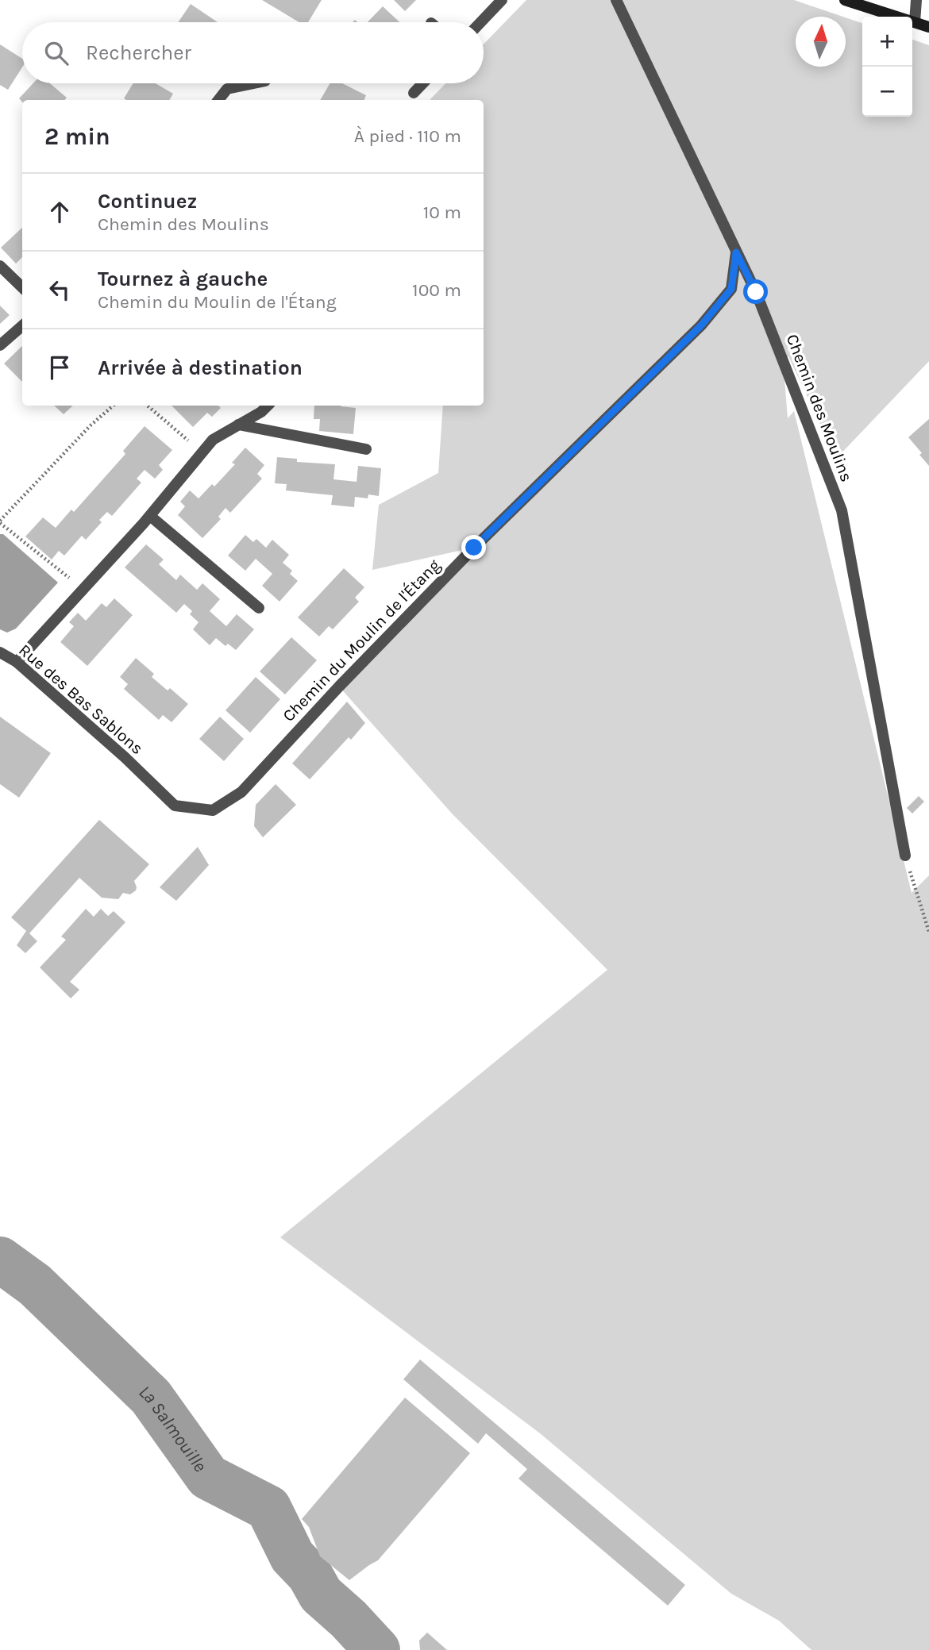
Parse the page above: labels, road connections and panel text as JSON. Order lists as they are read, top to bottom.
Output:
{
  "streets": {
    "street": ["Chemin des Moulins", "Chemin du Moulin de l'Étang", "Rue des Bas Sablons"]
  },
  "crossings": [
    ["Chemin des Moulins", "Chemin du Moulin de l'Étang"],
    ["Chemin du Moulin de l'Étang", "Rue des Bas Sablons"]
  ],
  "water": ["La Salmouille"],
  "north": "top",
  "page": {
    "map_buttons": ["+", "−"],
    "search": "Rechercher",
    "heading": ["2 min", "À pied · 110 m"],
    "list": [
      ["Continuez", "Chemin des Moulins", "10 m"],
      ["Tournez à gauche", "Chemin du Moulin de l'Étang", "100 m"],
      "Arrivée à destination"
    ]
  }
}
